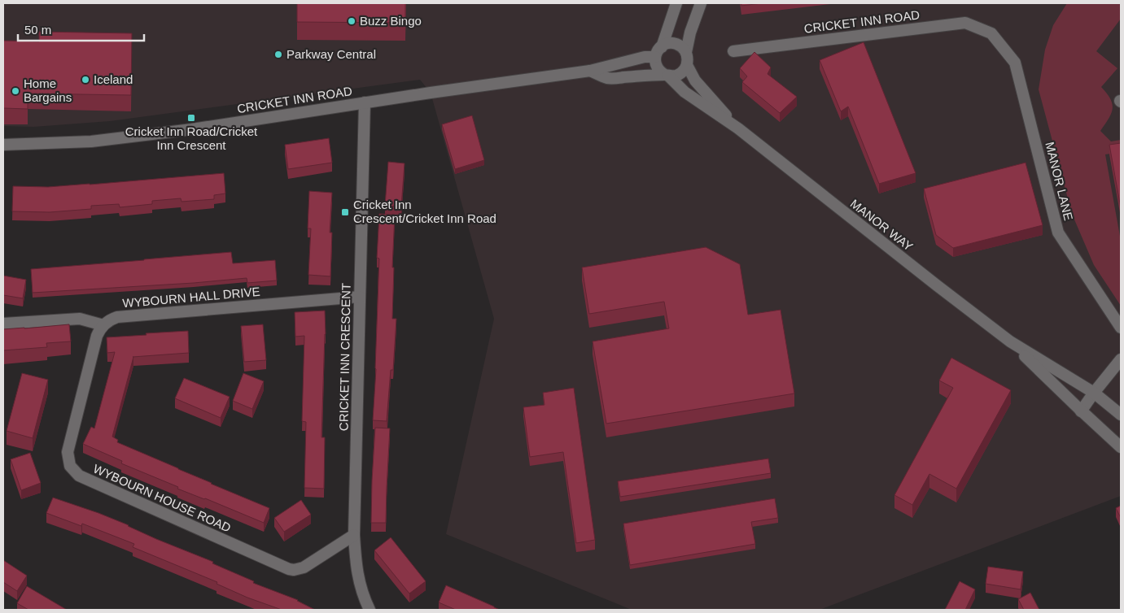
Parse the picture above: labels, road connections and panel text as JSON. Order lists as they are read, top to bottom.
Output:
{
  "streets": {
    "street": [
      "CRICKET INN ROAD",
      "MANOR LANE",
      "MANOR WAY",
      "WYBOURN HALL DRIVE",
      "CRICKET INN CRESCENT",
      "WYBOURN HOUSE ROAD"
    ]
  },
  "crossings": [
    ["CRICKET INN ROAD", "MANOR LANE"],
    ["CRICKET INN ROAD", "MANOR WAY"],
    ["CRICKET INN ROAD", "CRICKET INN CRESCENT"],
    ["WYBOURN HALL DRIVE", "CRICKET INN CRESCENT"],
    ["WYBOURN HALL DRIVE", "WYBOURN HOUSE ROAD"],
    ["CRICKET INN CRESCENT", "WYBOURN HOUSE ROAD"]
  ],
  "places": {
    "other": [
      "Buzz Bingo",
      "Parkway Central",
      "Iceland",
      "Home Bargains"
    ],
    "transit": ["Cricket Inn Road/Cricket Inn Crescent", "Cricket Inn Crescent/Cricket Inn Road"]
  },
  "scale_bar": "50 m"
}
